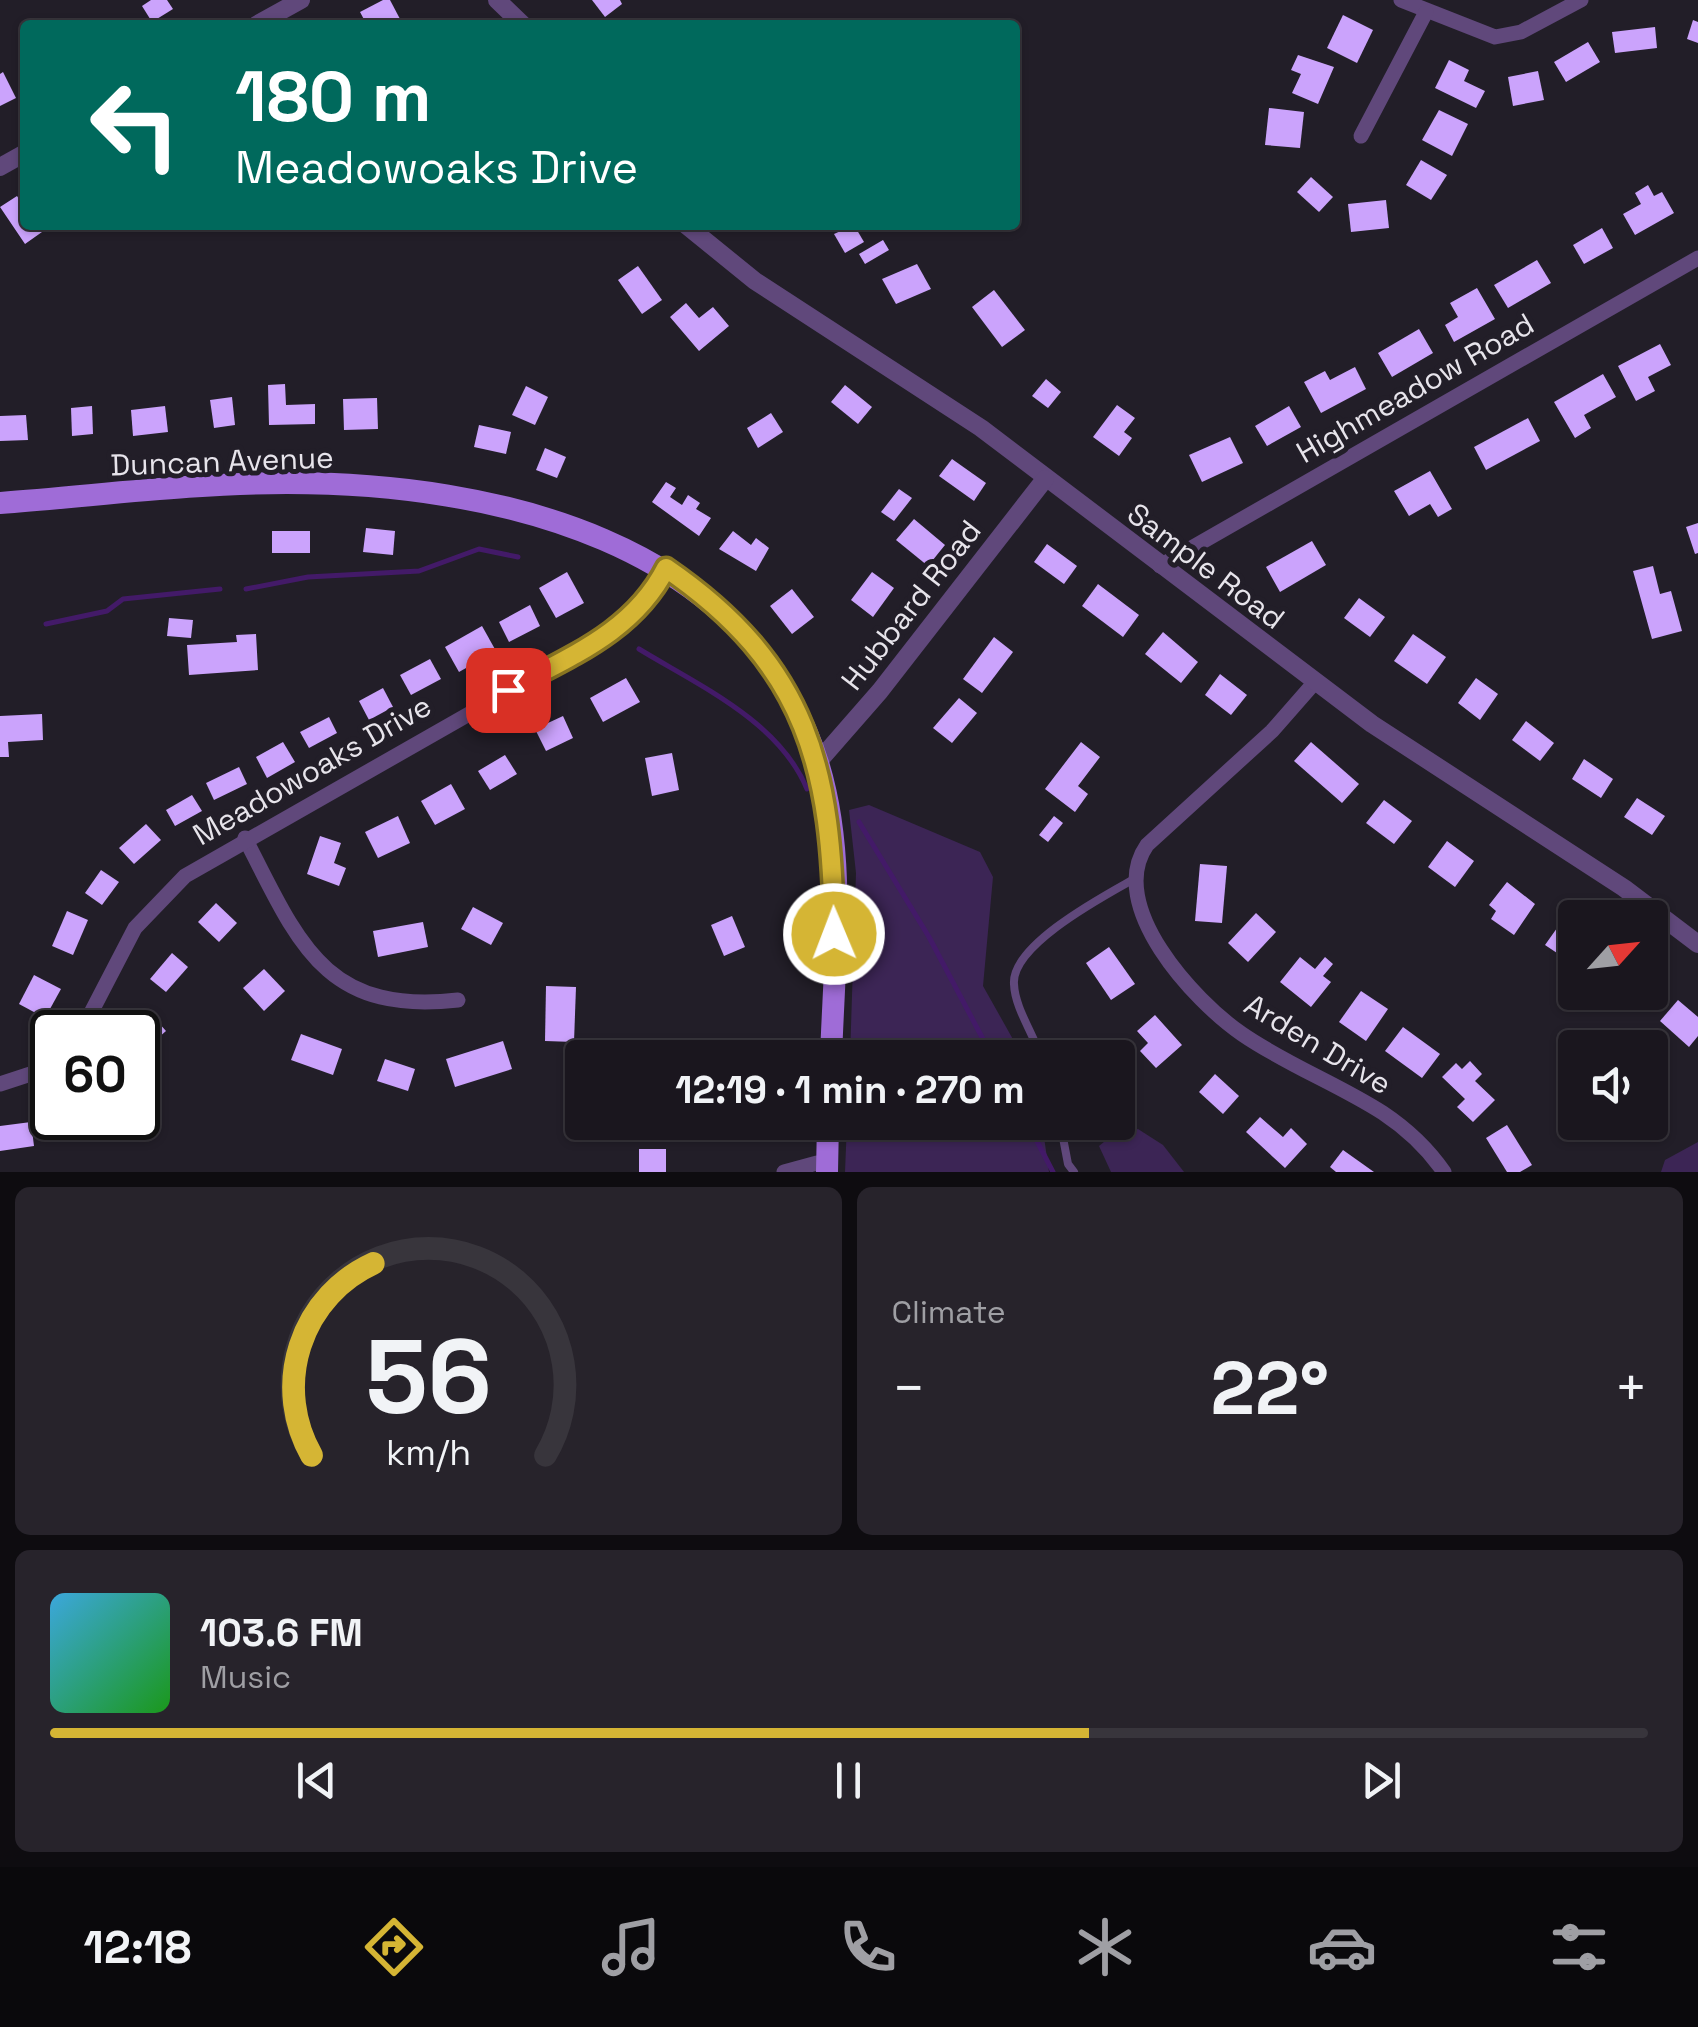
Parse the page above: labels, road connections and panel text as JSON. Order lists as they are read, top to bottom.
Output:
{
  "streets": {
    "main road": ["Duncan Avenue"],
    "street": [
      "Highmeadow Road",
      "Sample Road",
      "Hubbard Road",
      "Meadowoaks Drive",
      "Arden Drive"
    ]
  },
  "crossings": [
    ["Highmeadow Road", "Sample Road"],
    ["Duncan Avenue", "Hubbard Road"],
    ["Duncan Avenue", "Meadowoaks Drive"],
    ["Sample Road", "Hubbard Road"]
  ],
  "north": "top right",
  "page": {
    "turn": ["180 m", "Meadowoaks Drive"],
    "limit": "60",
    "trip": "12:19 · 1 min · 270 m",
    "tile": "Climate",
    "heat": ["−", "22°", "+"],
    "song": ["103.6 FM", "Music"],
    "tabs": "12:18",
    "gauge": ["56", "km/h"]
  }
}
